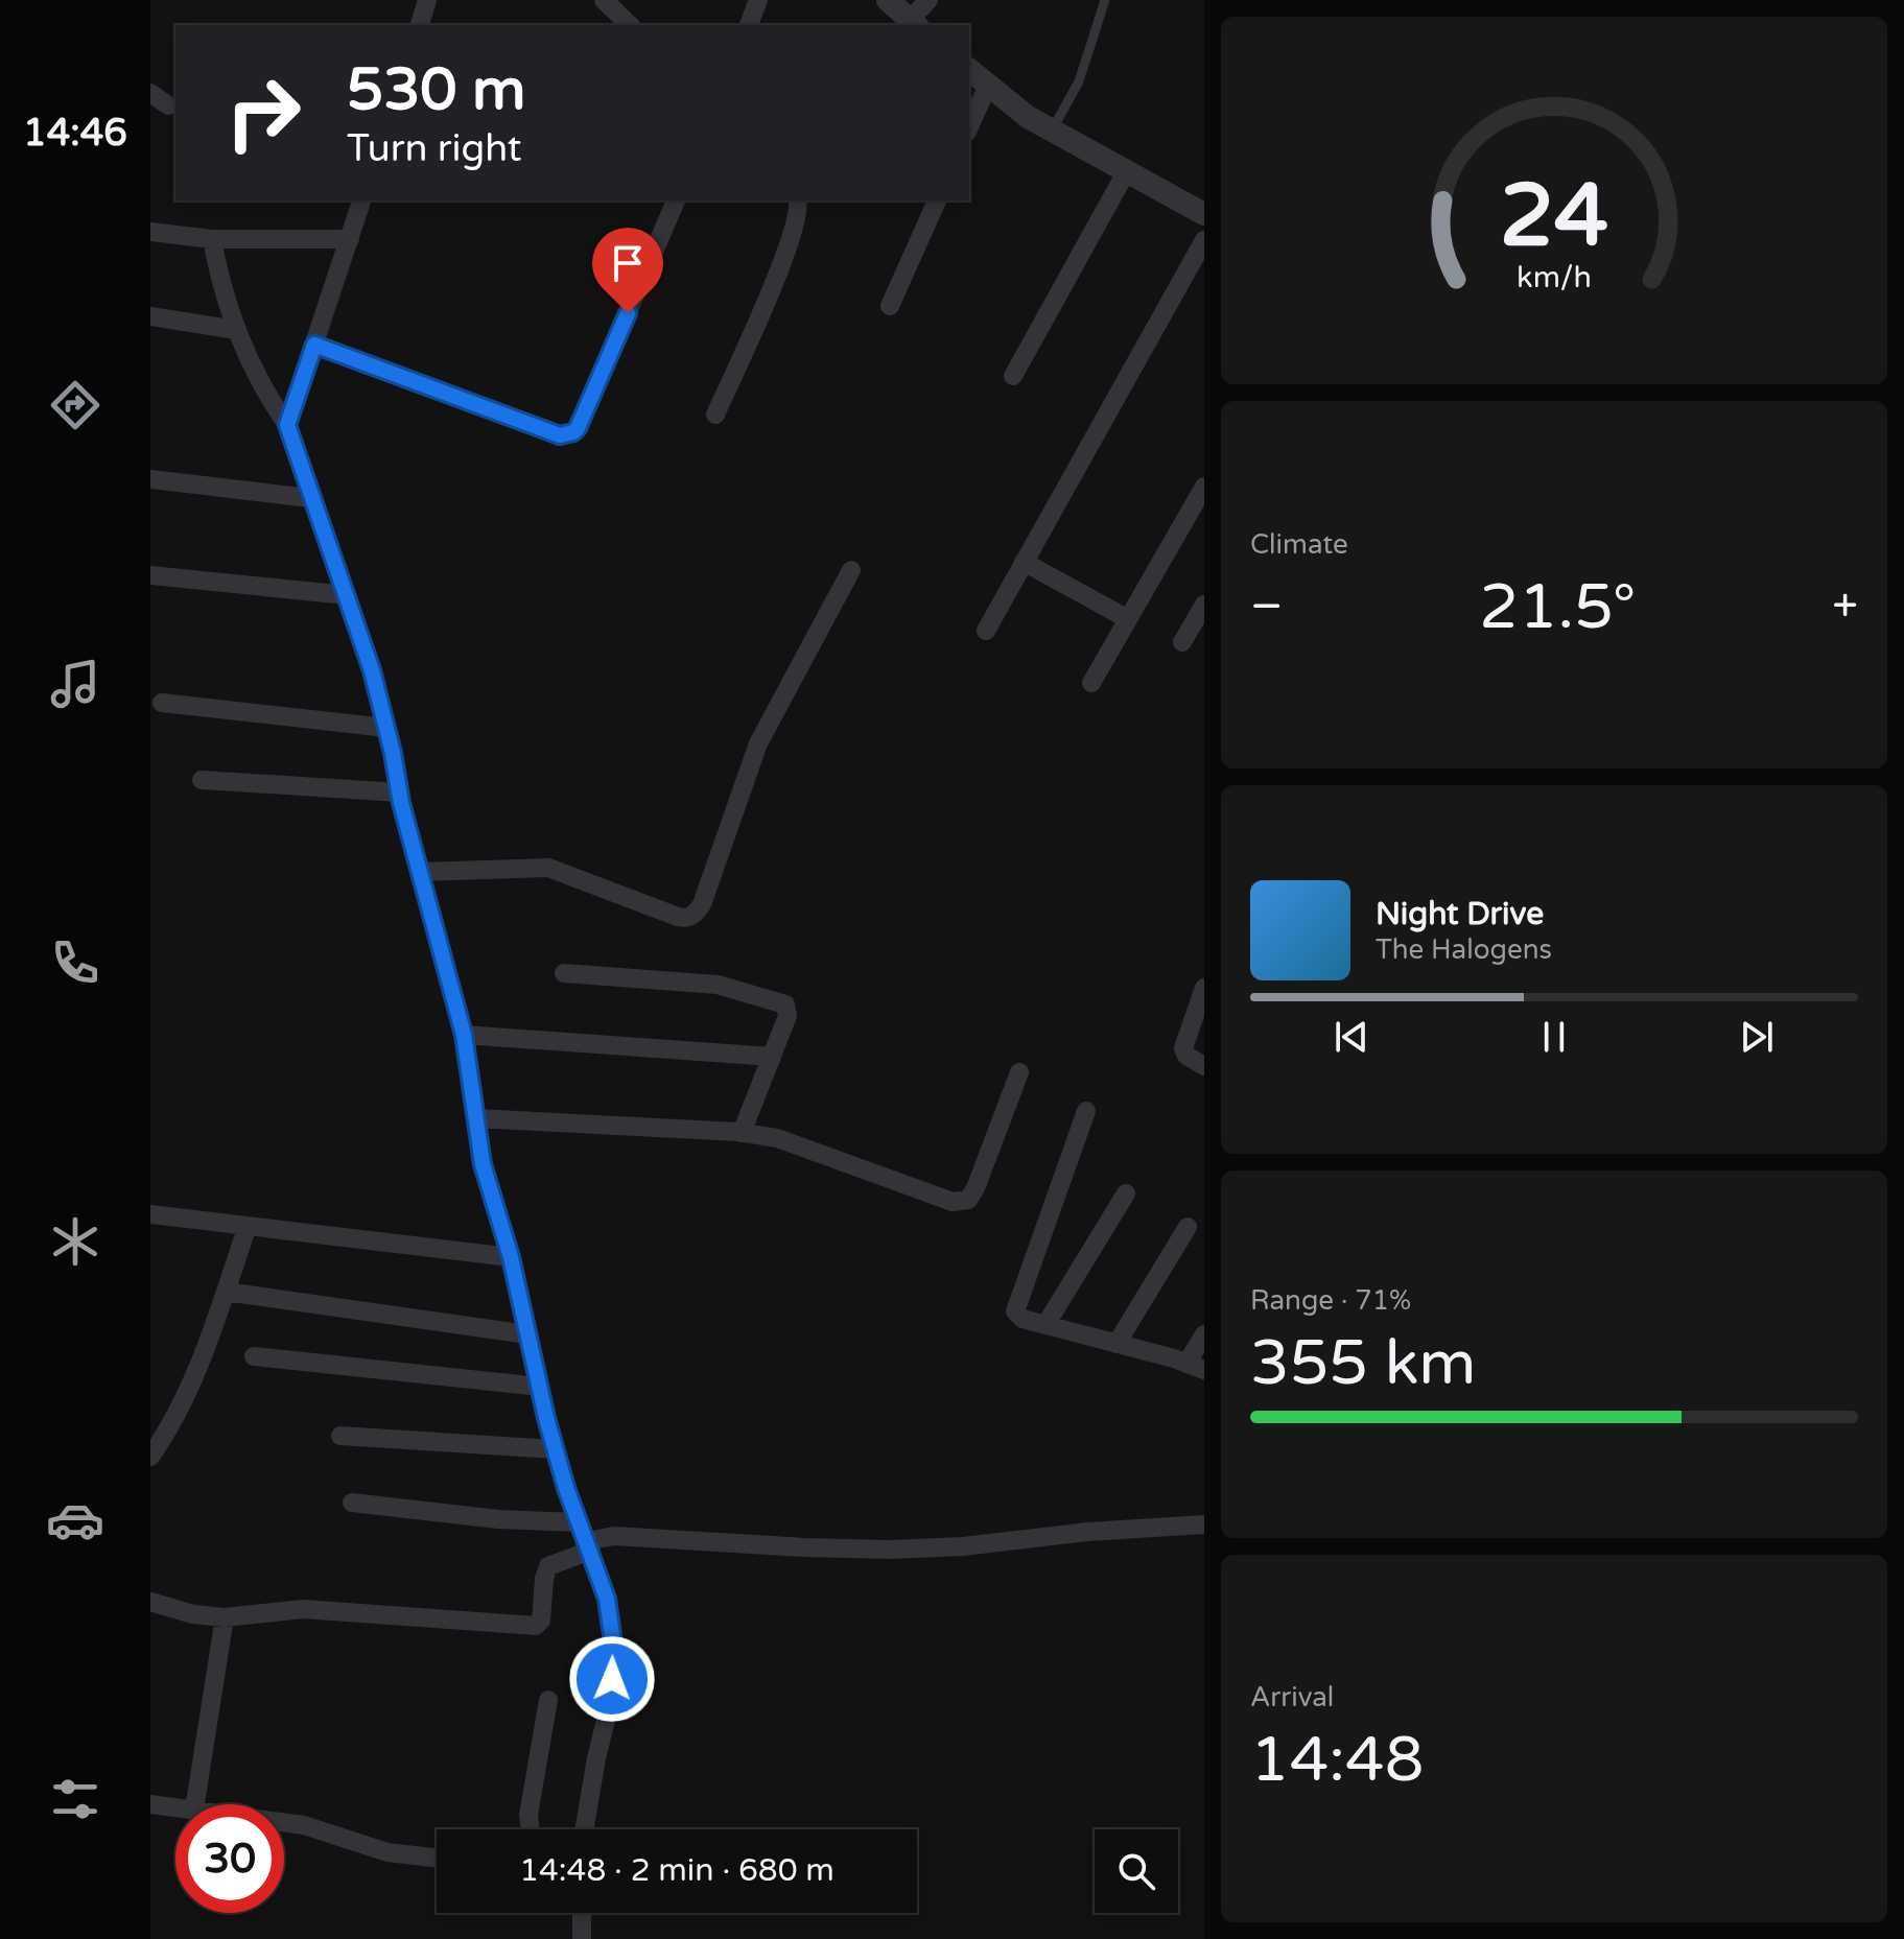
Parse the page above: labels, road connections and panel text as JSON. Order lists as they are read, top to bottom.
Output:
{
  "page": {
    "tabs": "14:46",
    "turn": ["530 m", "Turn right"],
    "tile": [
      "Climate",
      ["Range · 71%", "355 km"],
      ["Arrival", "14:48"]
    ],
    "heat": ["−", "21.5°", "+"],
    "song": ["Night Drive", "The Halogens"],
    "limit": "30",
    "trip": "14:48 · 2 min · 680 m",
    "gauge": ["24", "km/h"]
  }
}
